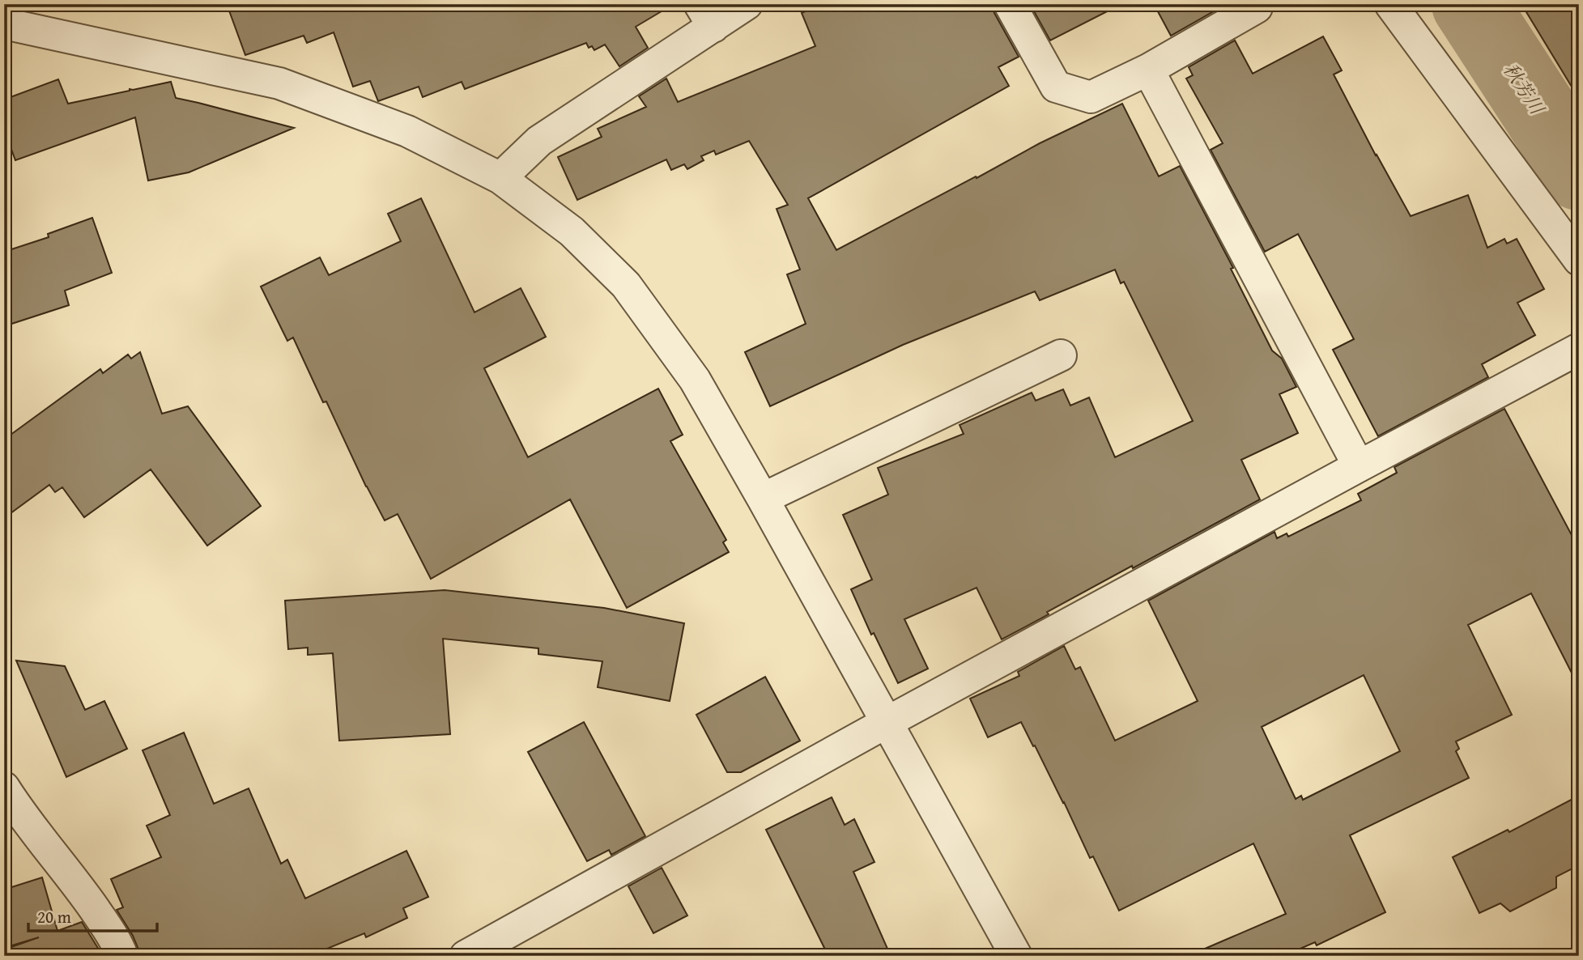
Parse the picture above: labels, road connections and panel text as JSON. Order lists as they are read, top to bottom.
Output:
{
  "water": ["秋芳川"],
  "scale_bar": "20 m"
}
